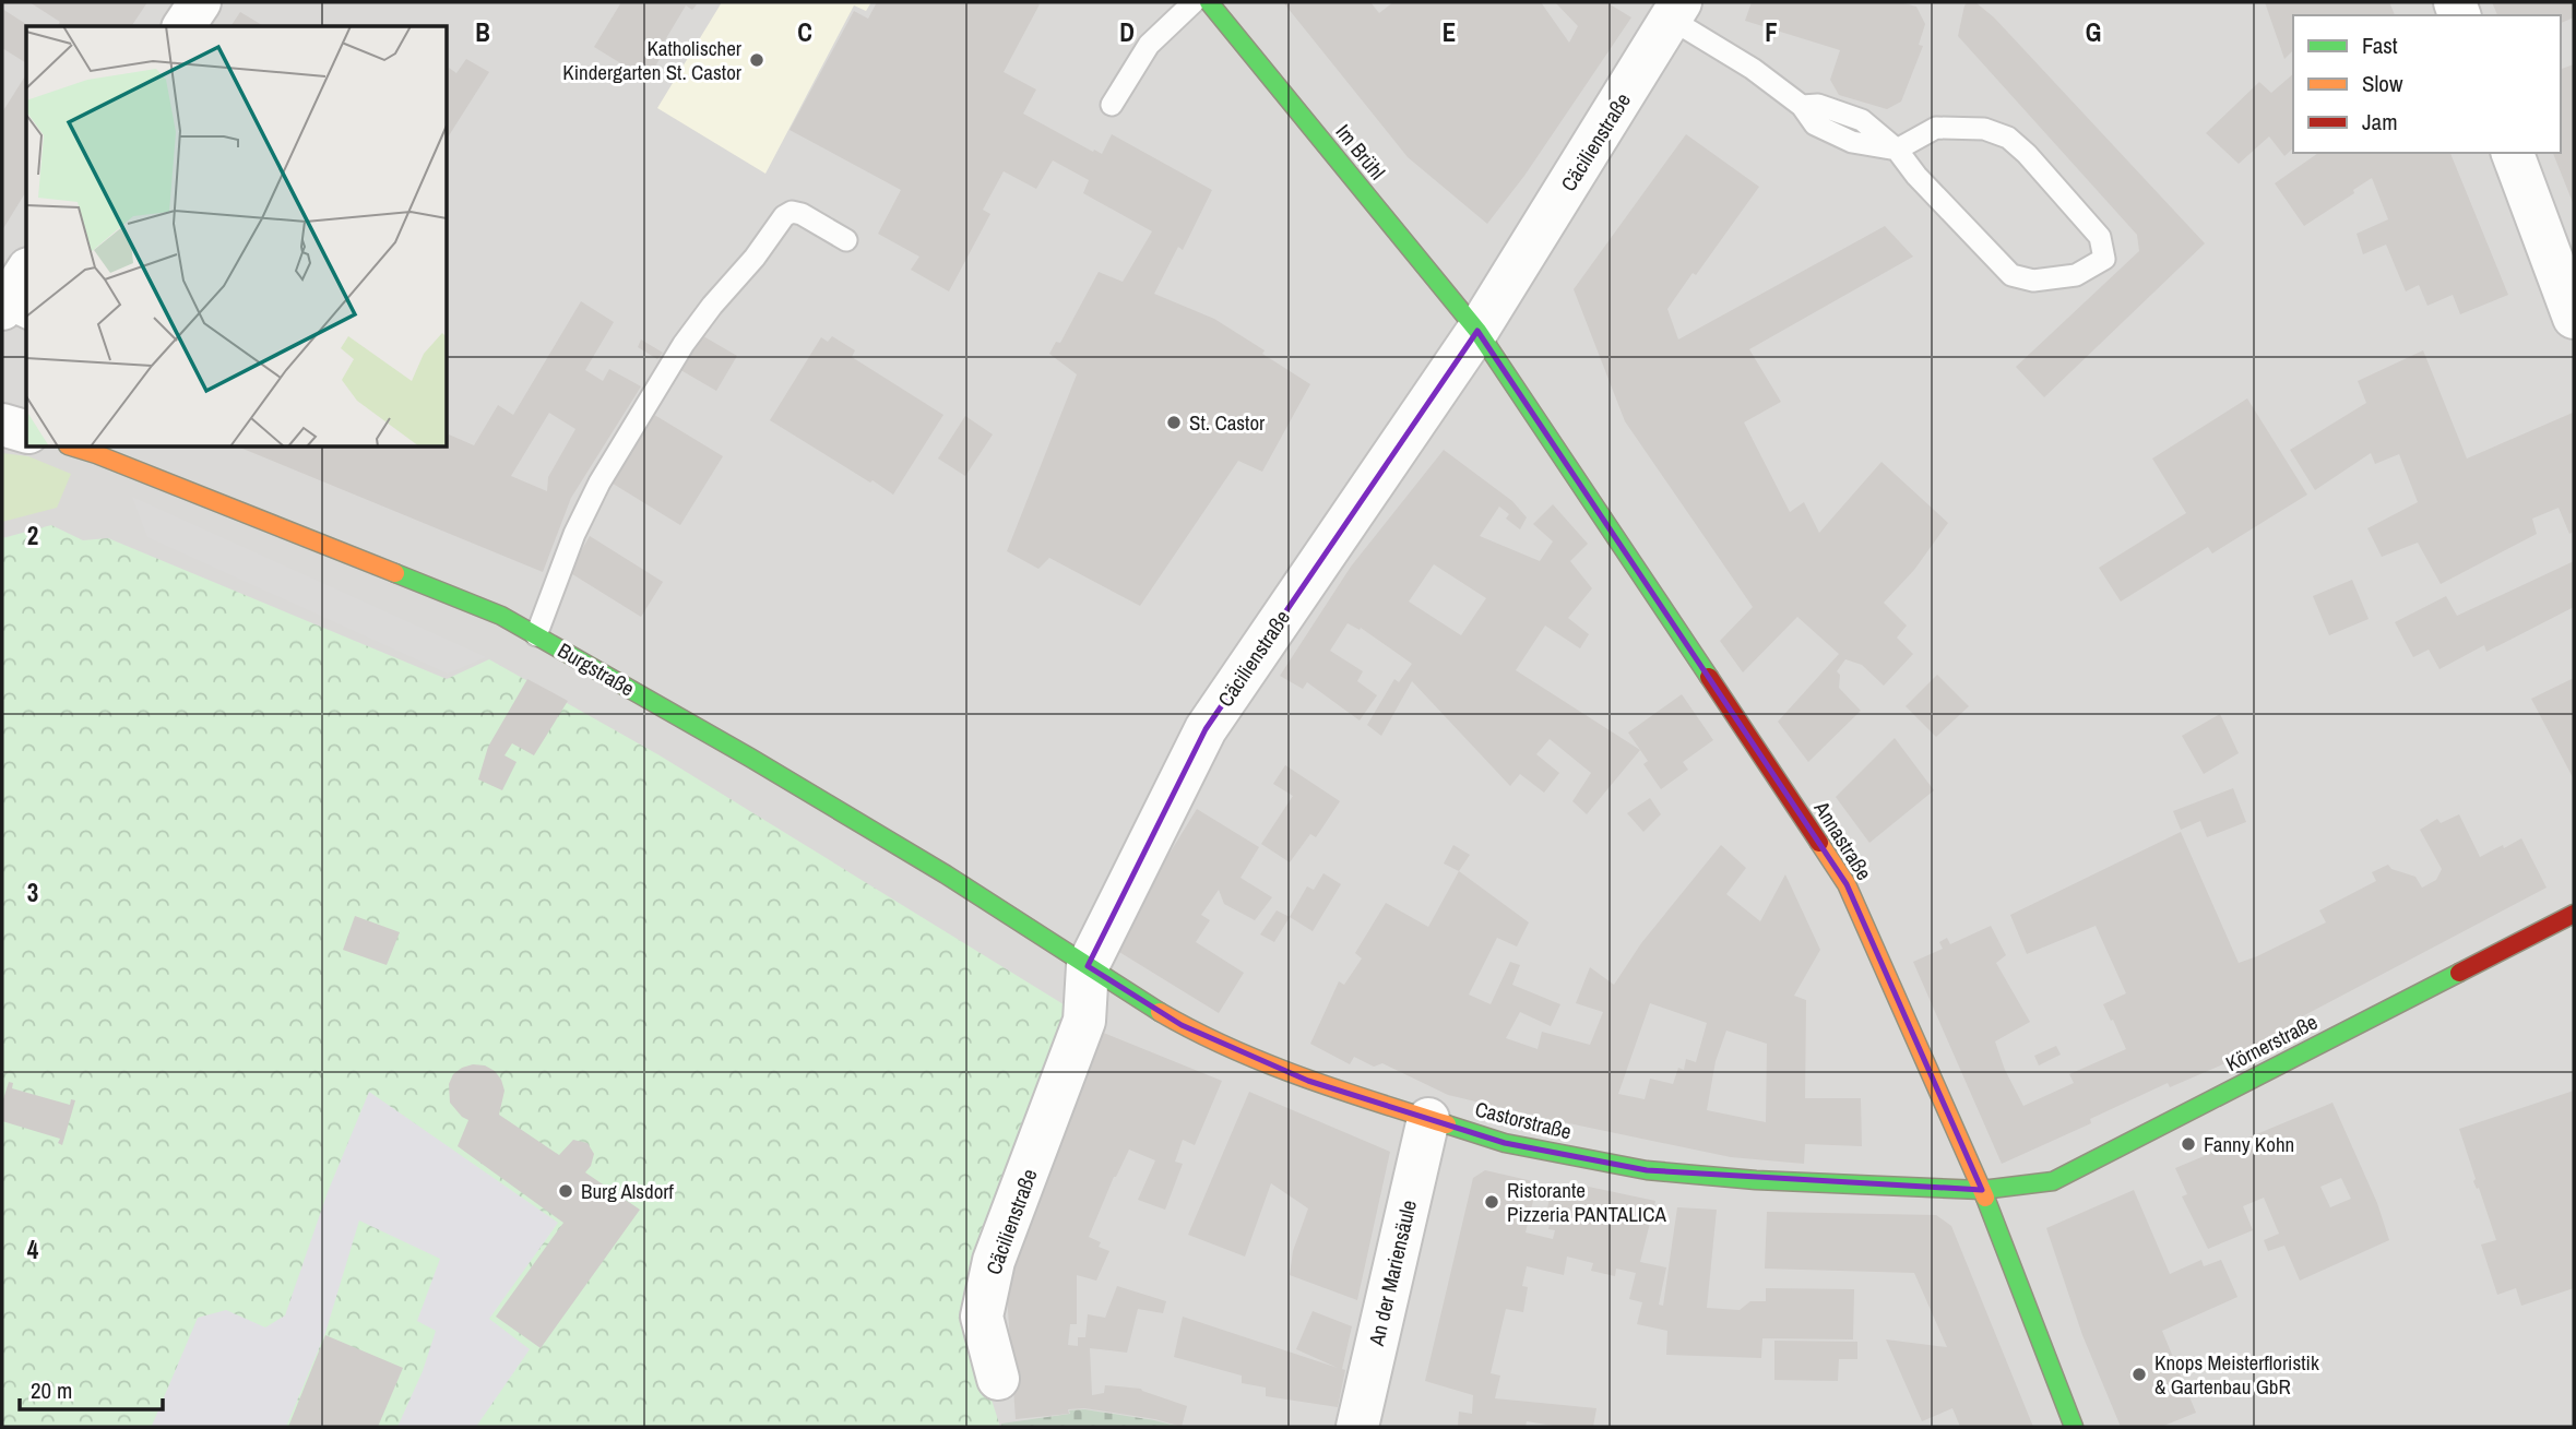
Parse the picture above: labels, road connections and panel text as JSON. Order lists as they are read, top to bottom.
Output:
{
  "streets": {
    "street": [
      "Cäcilienstraße",
      "Im Brühl",
      "Burgstraße",
      "Annastraße",
      "Körnerstraße",
      "Castorstraße",
      "An der Mariensäule"
    ]
  },
  "crossings": [
    ["Cäcilienstraße", "Im Brühl"],
    ["Cäcilienstraße", "Burgstraße"],
    ["Cäcilienstraße", "Annastraße"],
    ["Cäcilienstraße", "Castorstraße"],
    ["Im Brühl", "Annastraße"],
    ["Burgstraße", "Castorstraße"],
    ["Annastraße", "Körnerstraße"],
    ["Annastraße", "Castorstraße"],
    ["Körnerstraße", "Castorstraße"],
    ["Castorstraße", "An der Mariensäule"]
  ],
  "places": [
    "Katholischer Kindergarten St. Castor",
    "St. Castor",
    "Fanny Kohn",
    "Burg Alsdorf",
    "Ristorante Pizzeria PANTALICA",
    "Knops Meisterfloristik & Gartenbau GbR"
  ],
  "legend": ["Fast", "Slow", "Jam"],
  "scale_bar": "20 m",
  "grid": {
    "columns": [
      "B",
      "C",
      "D",
      "E",
      "F",
      "G"
    ],
    "rows": ["2", "3", "4"]
  }
}
